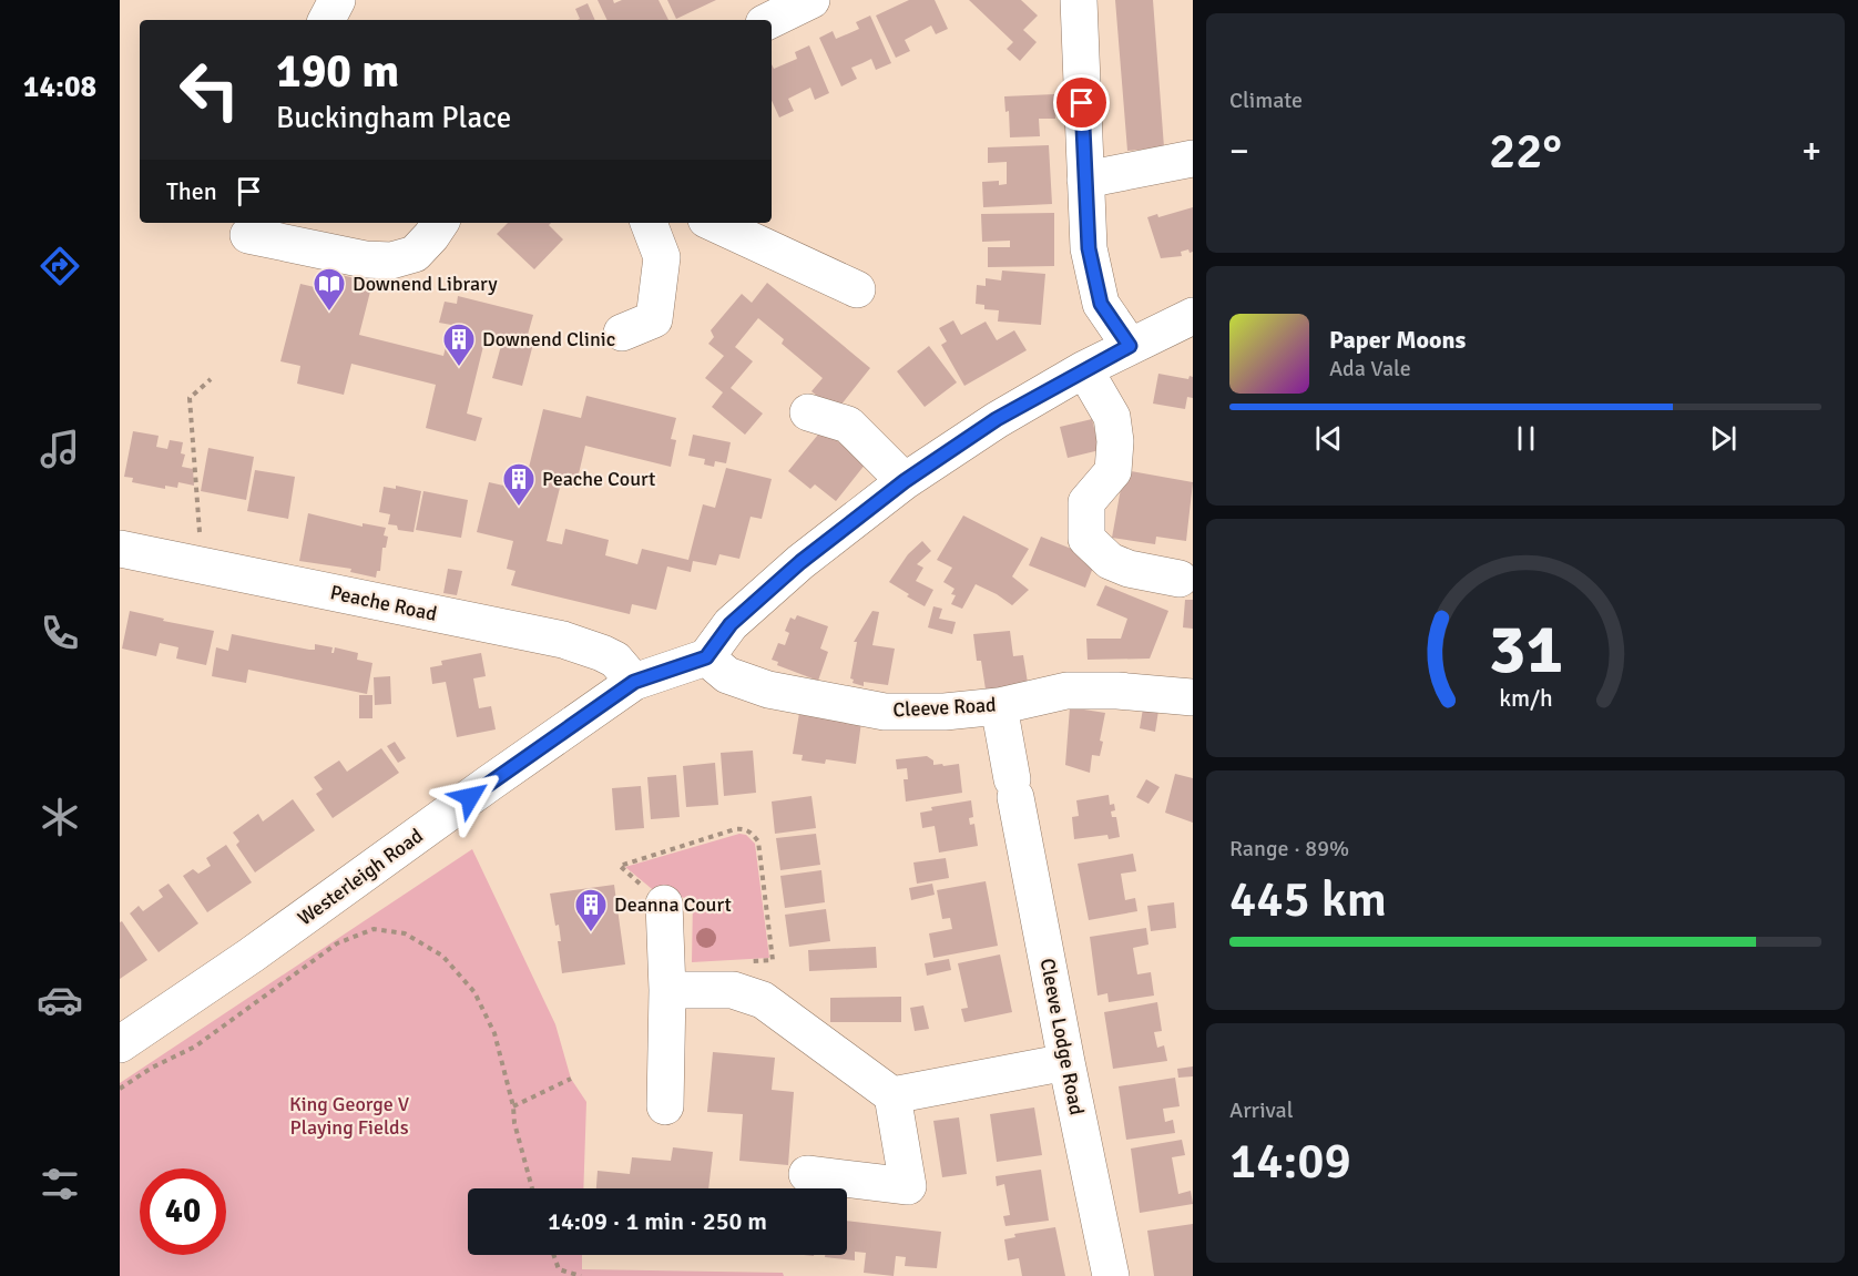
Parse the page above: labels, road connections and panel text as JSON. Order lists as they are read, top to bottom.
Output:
{
  "streets": {
    "street": [
      "Peache Road",
      "Cleeve Road",
      "Westerleigh Road",
      "Cleeve Lodge Road"
    ]
  },
  "crossings": [
    ["Peache Road", "Westerleigh Road"],
    ["Cleeve Road", "Westerleigh Road"],
    ["Cleeve Road", "Cleeve Lodge Road"]
  ],
  "parks": ["King George V Playing Fields"],
  "places": {
    "library": ["Downend Library"],
    "building": ["Downend Clinic", "Peache Court", "Deanna Court"]
  },
  "page": {
    "tabs": "14:08",
    "tile": [
      "Climate",
      ["Range · 89%", "445 km"],
      ["Arrival", "14:09"]
    ],
    "turn": ["190 m", "Buckingham Place"],
    "heat": ["−", "22°", "+"],
    "then": "Then",
    "song": ["Paper Moons", "Ada Vale"],
    "limit": "40",
    "trip": "14:09 · 1 min · 250 m",
    "gauge": ["31", "km/h"]
  }
}
